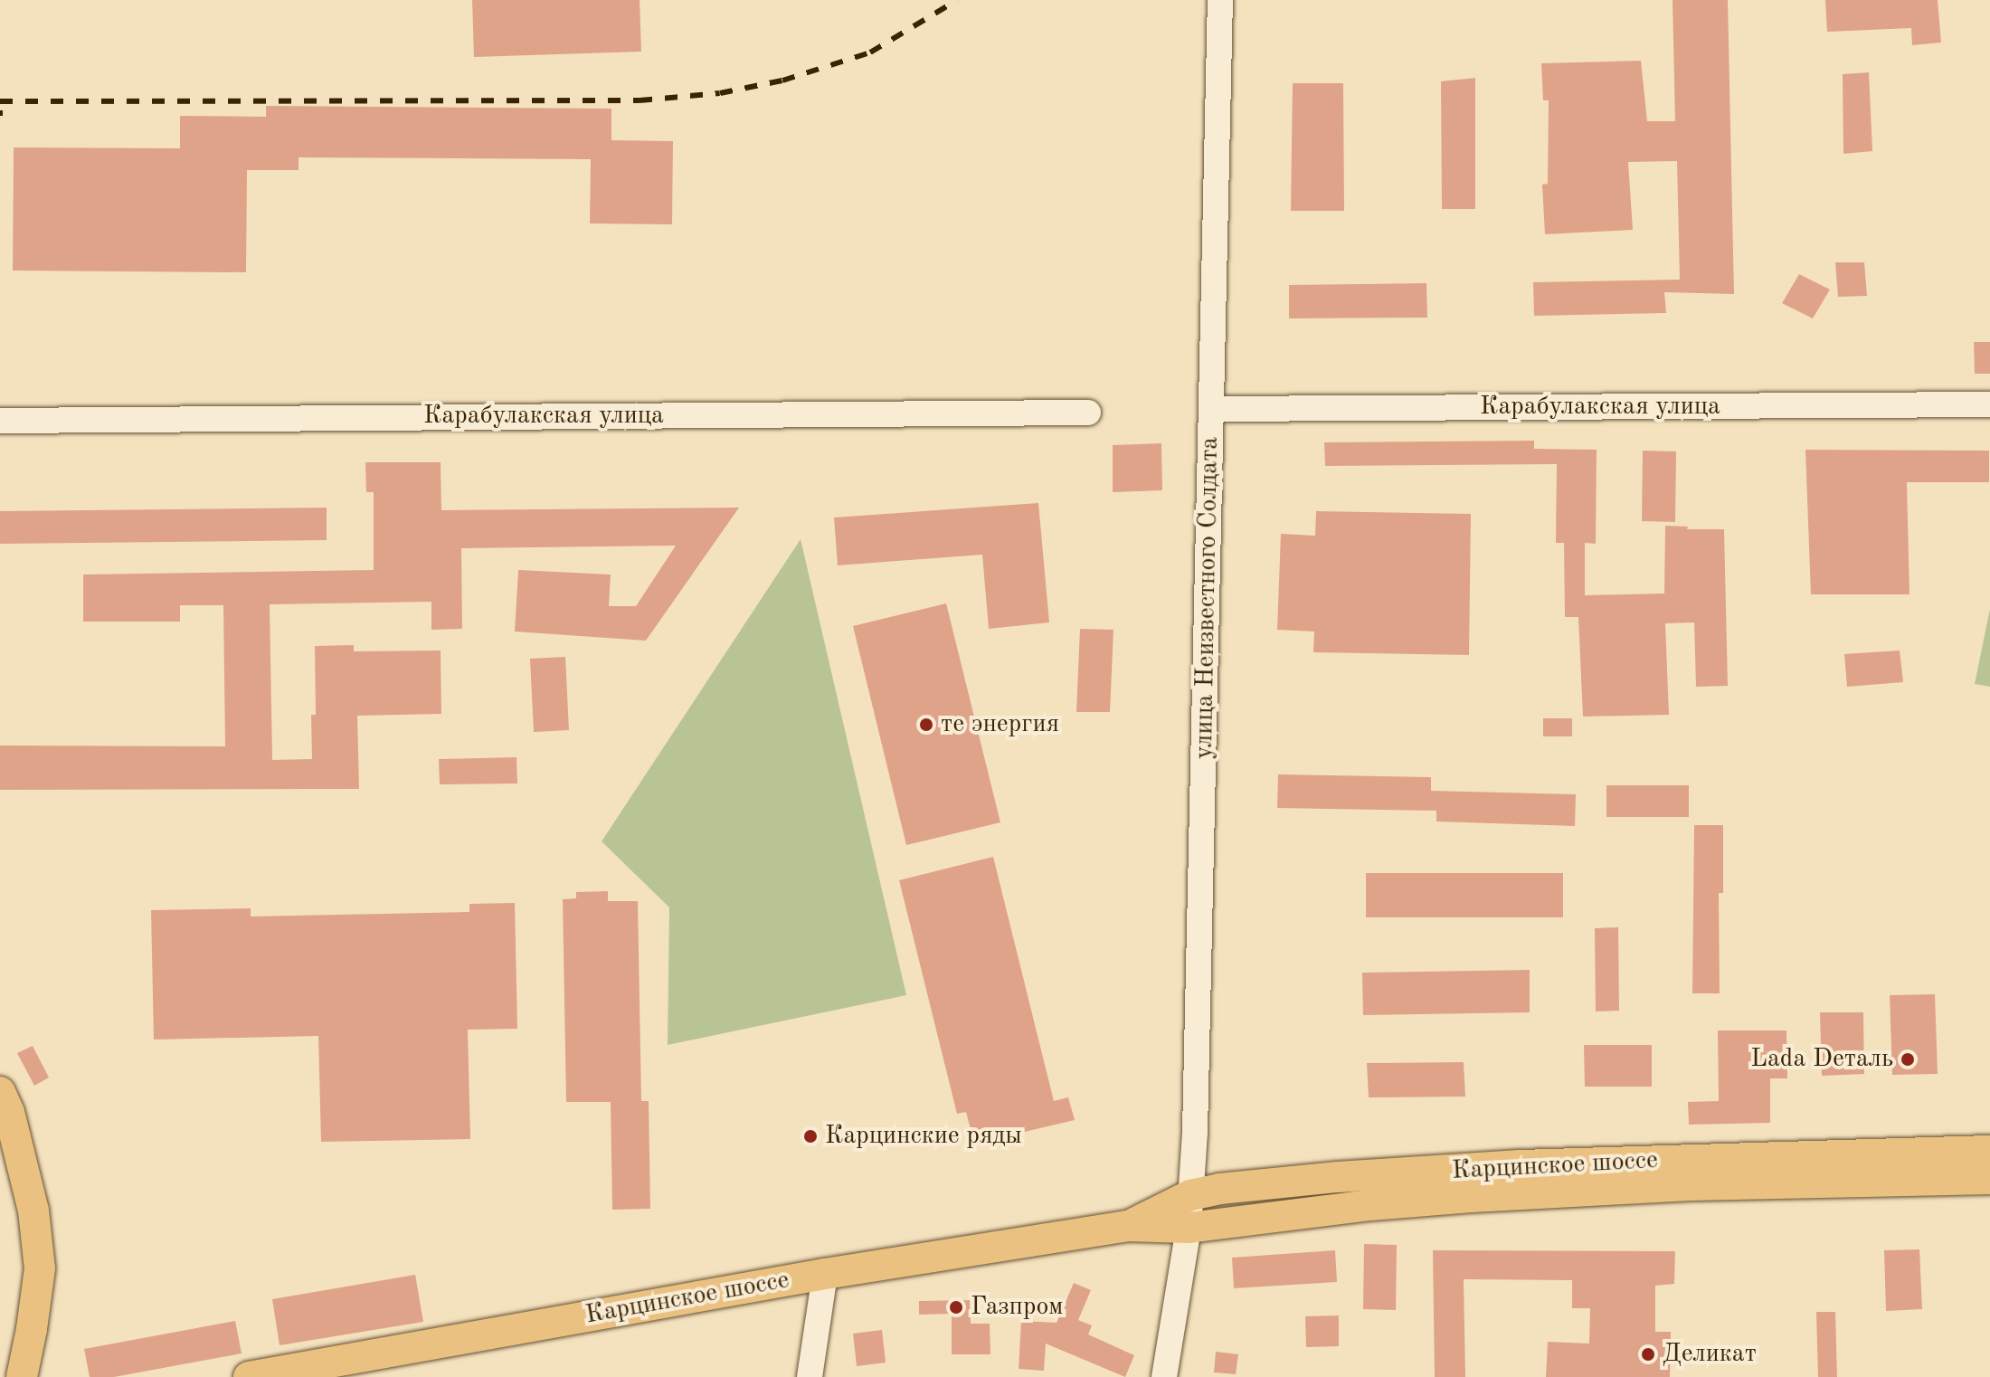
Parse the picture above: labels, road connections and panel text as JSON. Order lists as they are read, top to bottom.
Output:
{
  "streets": {
    "main road": ["Карцинское шоссе"],
    "street": ["Карабулакская улица", "улица Неизвестного Солдата"]
  },
  "crossings": [
    ["Карабулакская улица", "улица Неизвестного Солдата"],
    ["улица Неизвестного Солдата", "Карцинское шоссе"]
  ],
  "places": [
    "те энергия",
    "Lada Dеталь",
    "Карцинские ряды",
    "Газпром",
    "Деликат"
  ]
}
